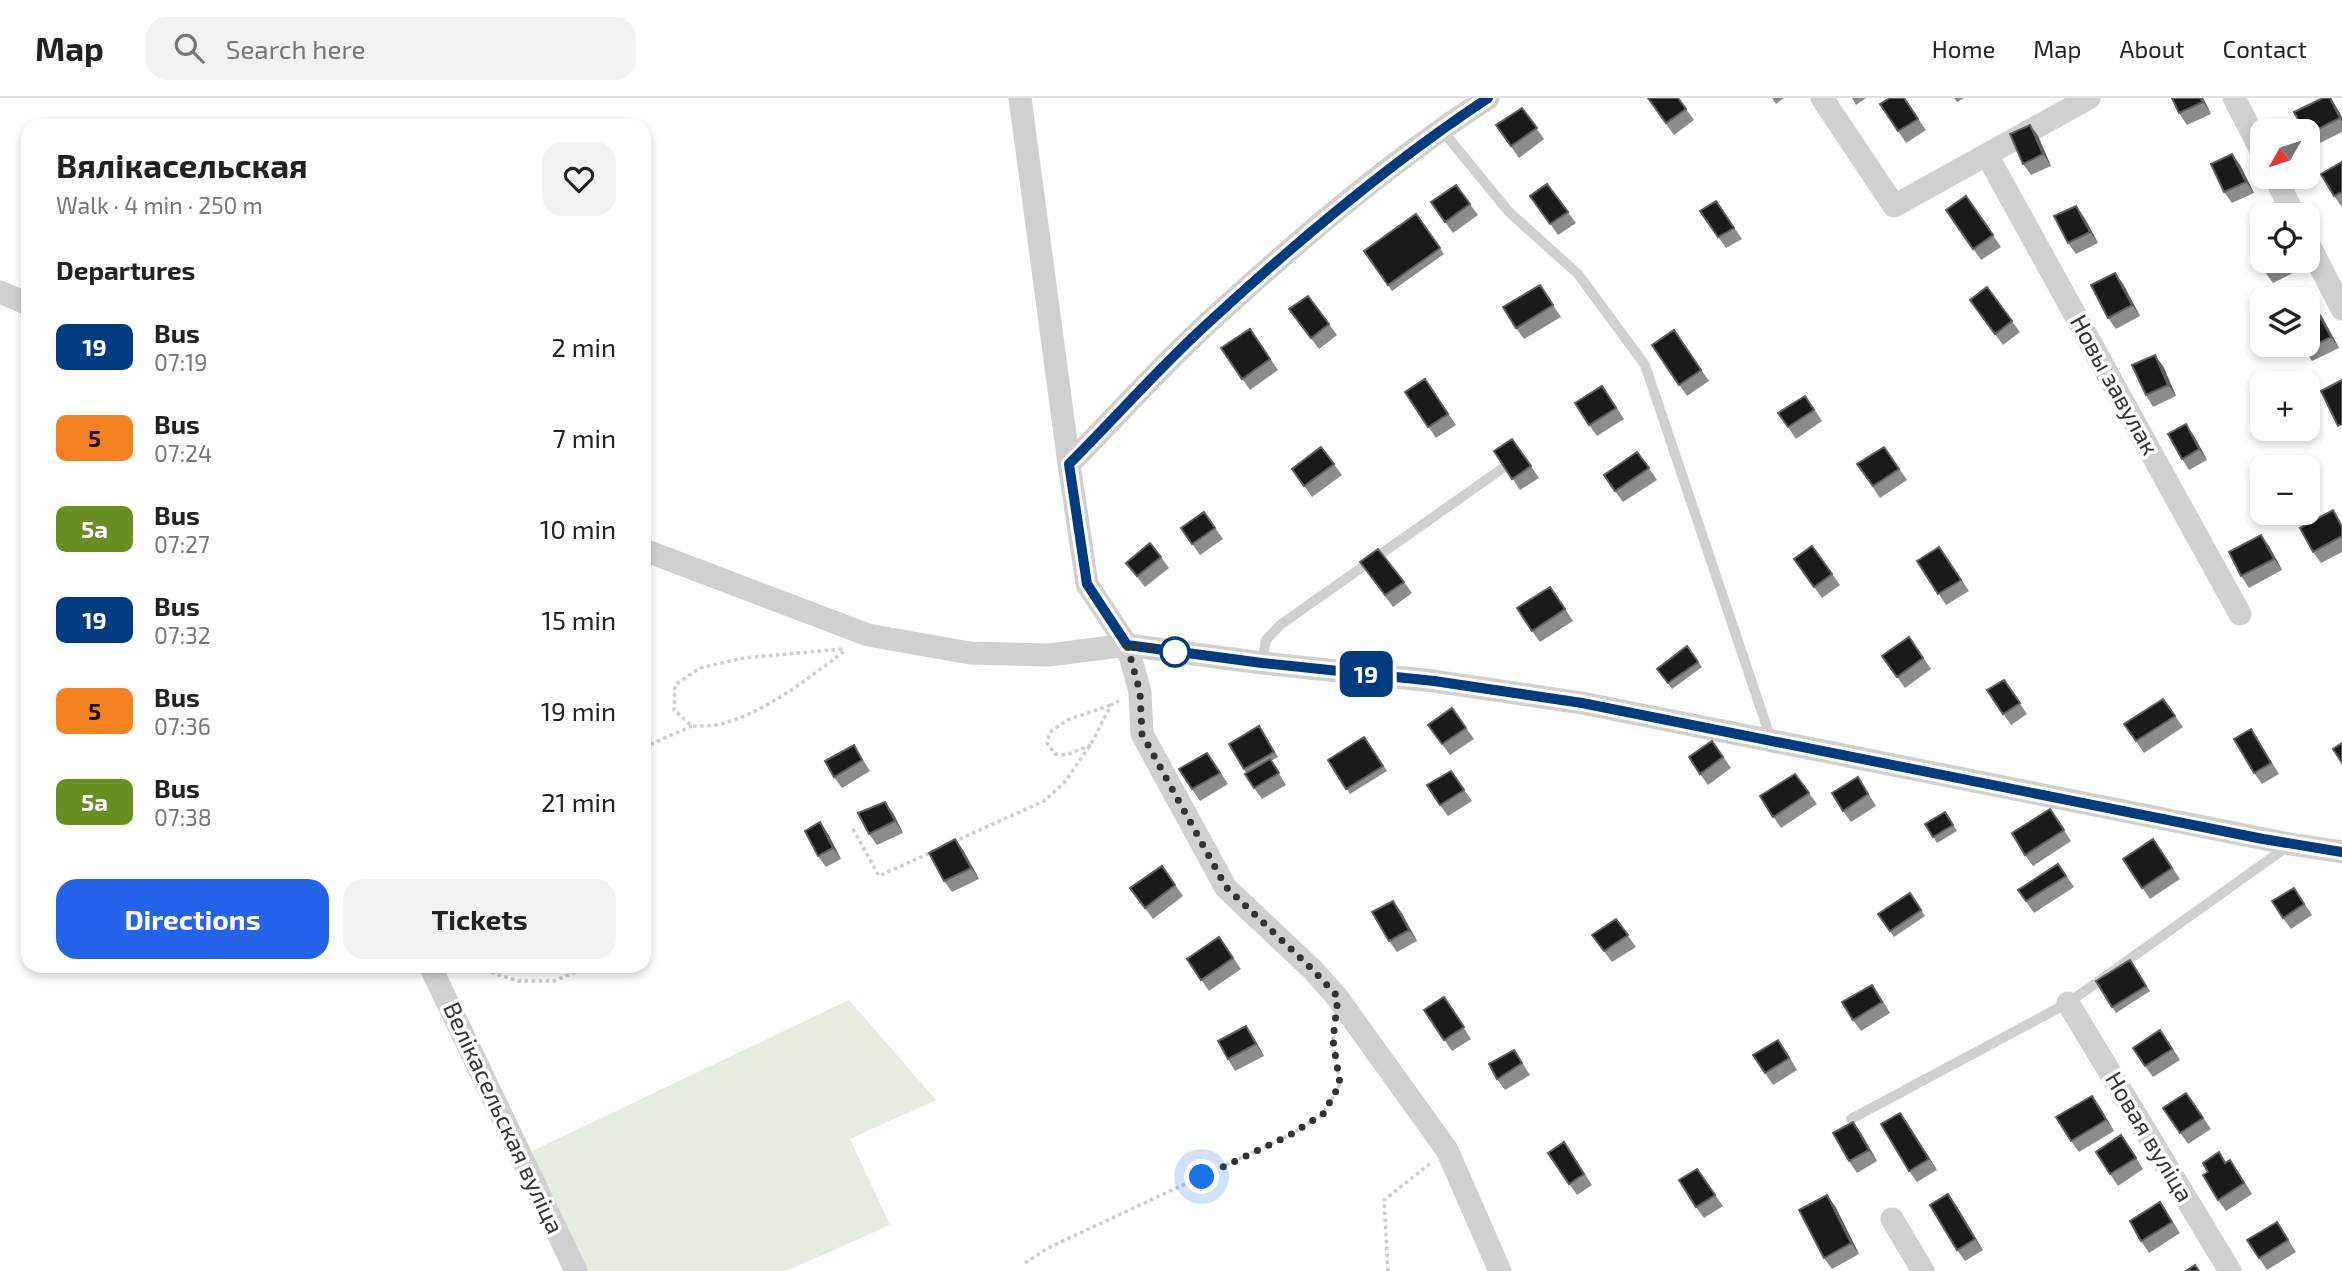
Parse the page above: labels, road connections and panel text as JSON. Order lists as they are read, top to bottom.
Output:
{
  "streets": {
    "street": ["Новы завулак", "Велікасельская вуліца", "Новая вуліца"]
  },
  "lines": ["bus line 19"],
  "north": "bottom left",
  "page": {
    "header": "Map",
    "search": "Search here",
    "nav": [
      "Home",
      "Map",
      "About",
      "Contact"
    ],
    "on_map": "19",
    "map_buttons": ["+", "−"],
    "heading": [
      ["Вялікасельская", "Walk · 4 min · 250 m"],
      "Departures"
    ],
    "list": [
      {
        "mark": "19",
        "name": "Bus",
        "note": "07:19",
        "value": "2 min"
      },
      {
        "mark": "5",
        "name": "Bus",
        "note": "07:24",
        "value": "7 min"
      },
      {
        "mark": "5а",
        "name": "Bus",
        "note": "07:27",
        "value": "10 min"
      },
      {
        "mark": "19",
        "name": "Bus",
        "note": "07:32",
        "value": "15 min"
      },
      {
        "mark": "5",
        "name": "Bus",
        "note": "07:36",
        "value": "19 min"
      },
      {
        "mark": "5а",
        "name": "Bus",
        "note": "07:38",
        "value": "21 min"
      }
    ],
    "buttons": ["Directions", "Tickets"]
  }
}
